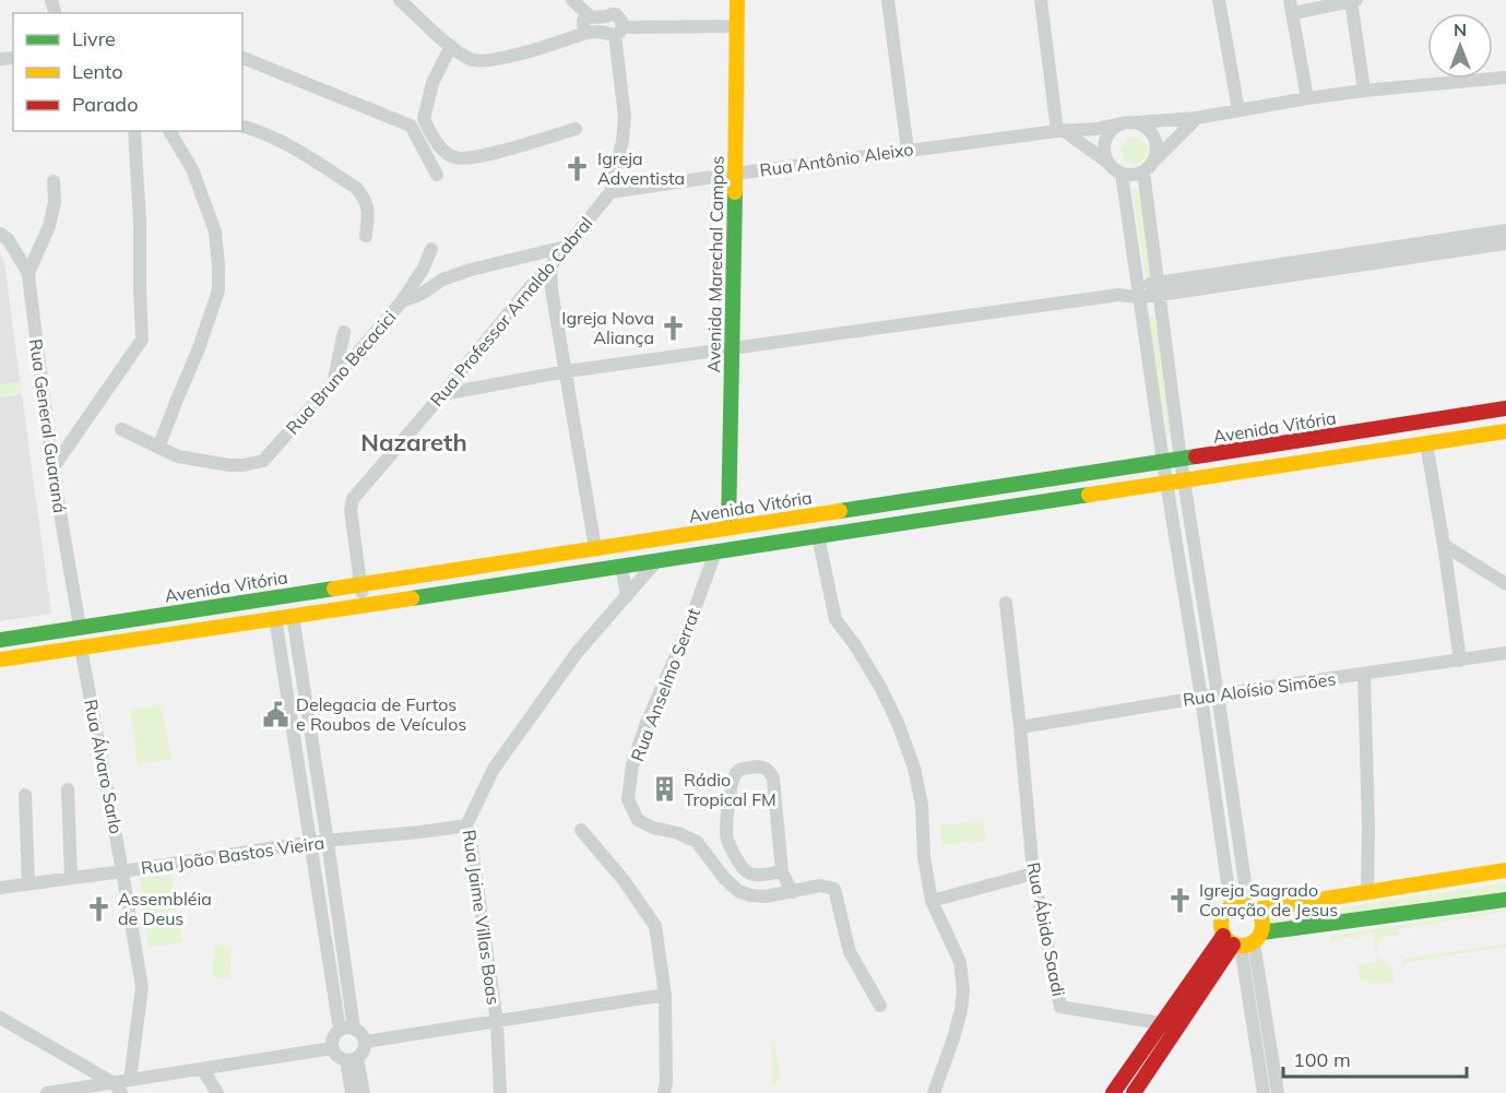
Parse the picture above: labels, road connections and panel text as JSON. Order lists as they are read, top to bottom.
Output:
{
  "streets": {
    "main road": ["Avenida Marechal Campos", "Avenida Vitória"],
    "street": [
      "Rua Antônio Aleixo",
      "Rua Professor Arnaldo Cabral",
      "Rua Bruno Becacici",
      "Rua General Guaraná",
      "Rua Anselmo Serrat",
      "Rua Aloísio Simões",
      "Rua Álvaro Sarlo",
      "Rua João Bastos Vieira",
      "Rua Jaime Villas Boas",
      "Rua Ábido Saadi"
    ]
  },
  "crossings": [
    ["Rua Antônio Aleixo", "Avenida Marechal Campos"],
    ["Rua Antônio Aleixo", "Rua Professor Arnaldo Cabral"],
    ["Avenida Marechal Campos", "Avenida Vitória"],
    ["Rua Professor Arnaldo Cabral", "Rua Bruno Becacici"],
    ["Rua Professor Arnaldo Cabral", "Avenida Vitória"],
    ["Rua General Guaraná", "Avenida Vitória"],
    ["Rua Aloísio Simões", "Rua Ábido Saadi"],
    ["Rua Álvaro Sarlo", "Rua João Bastos Vieira"],
    ["Rua João Bastos Vieira", "Rua Jaime Villas Boas"]
  ],
  "districts": ["Nazareth"],
  "places": {
    "church": [
      "Igreja Adventista",
      "Igreja Nova Aliança",
      "Igreja Sagrado Coração de Jesus",
      "Assembléia de Deus"
    ],
    "public building": ["Delegacia de Furtos e Roubos de Veículos"],
    "building": ["Rádio Tropical FM"]
  },
  "legend": ["Livre", "Lento", "Parado"],
  "scale_bar": "100 m",
  "north": "top"
}
